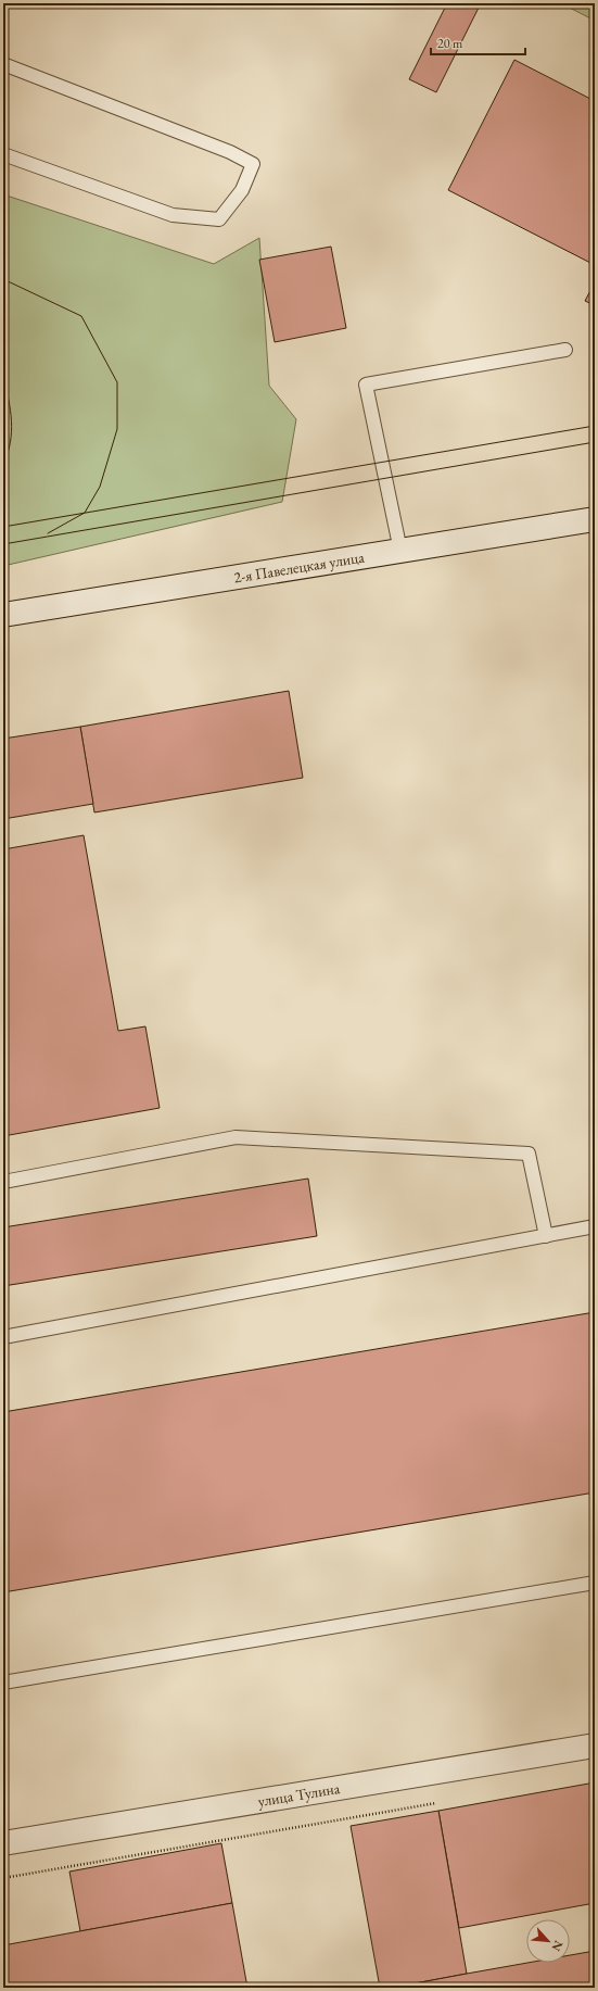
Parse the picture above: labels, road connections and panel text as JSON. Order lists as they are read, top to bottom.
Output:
{
  "streets": {
    "main road": ["2-я Павелецкая улица", "улица Тулина"]
  },
  "scale_bar": "20 m",
  "north": "bottom right"
}
